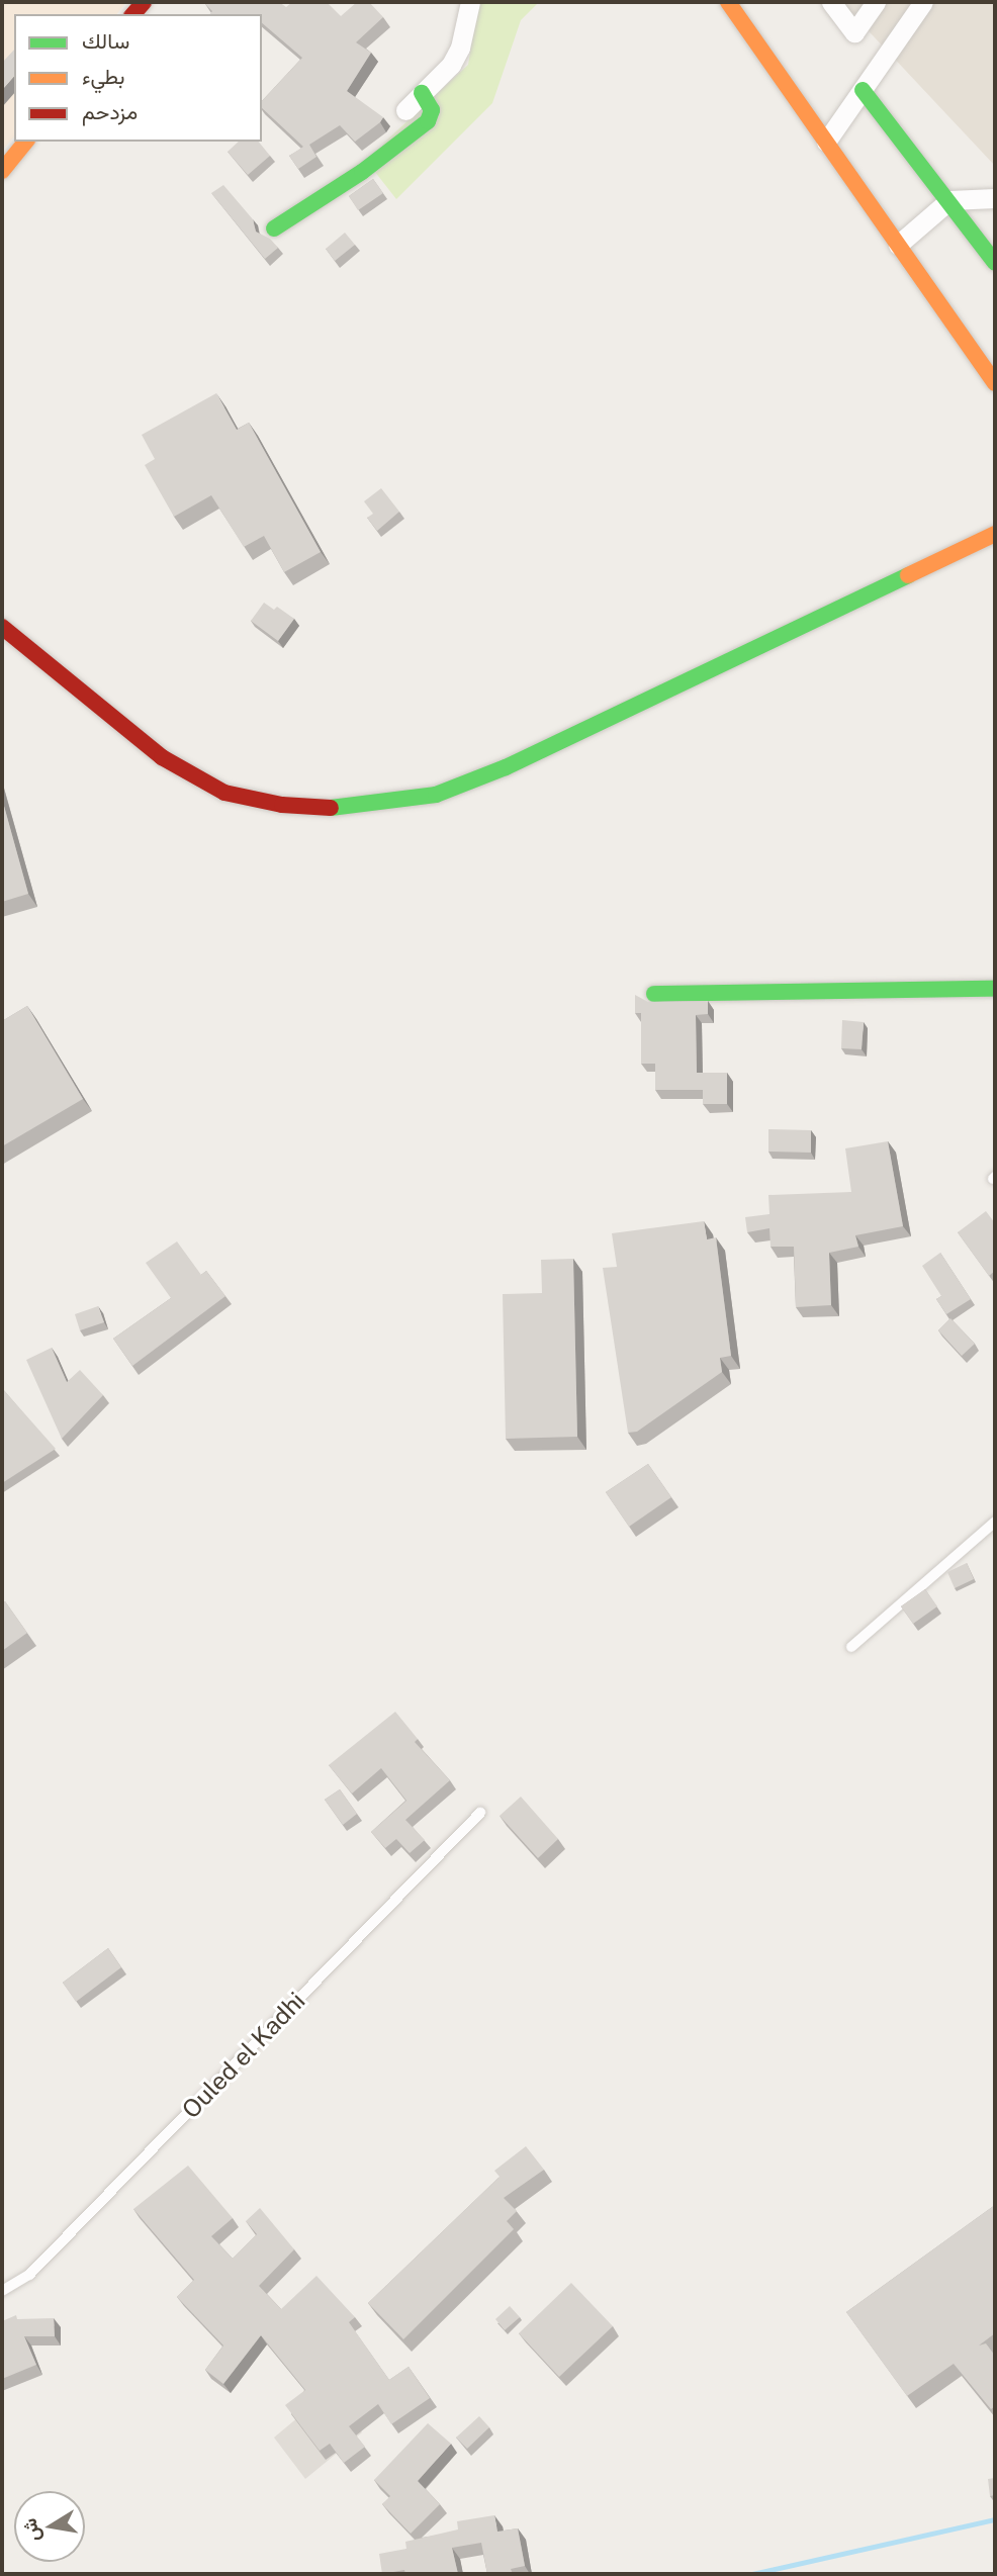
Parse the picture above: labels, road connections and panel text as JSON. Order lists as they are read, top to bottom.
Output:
{
  "streets": {
    "lane": ["Ouled el Kadhi"]
  },
  "legend": ["سالك", "بطيء", "مزدحم"],
  "north": "left"
}
